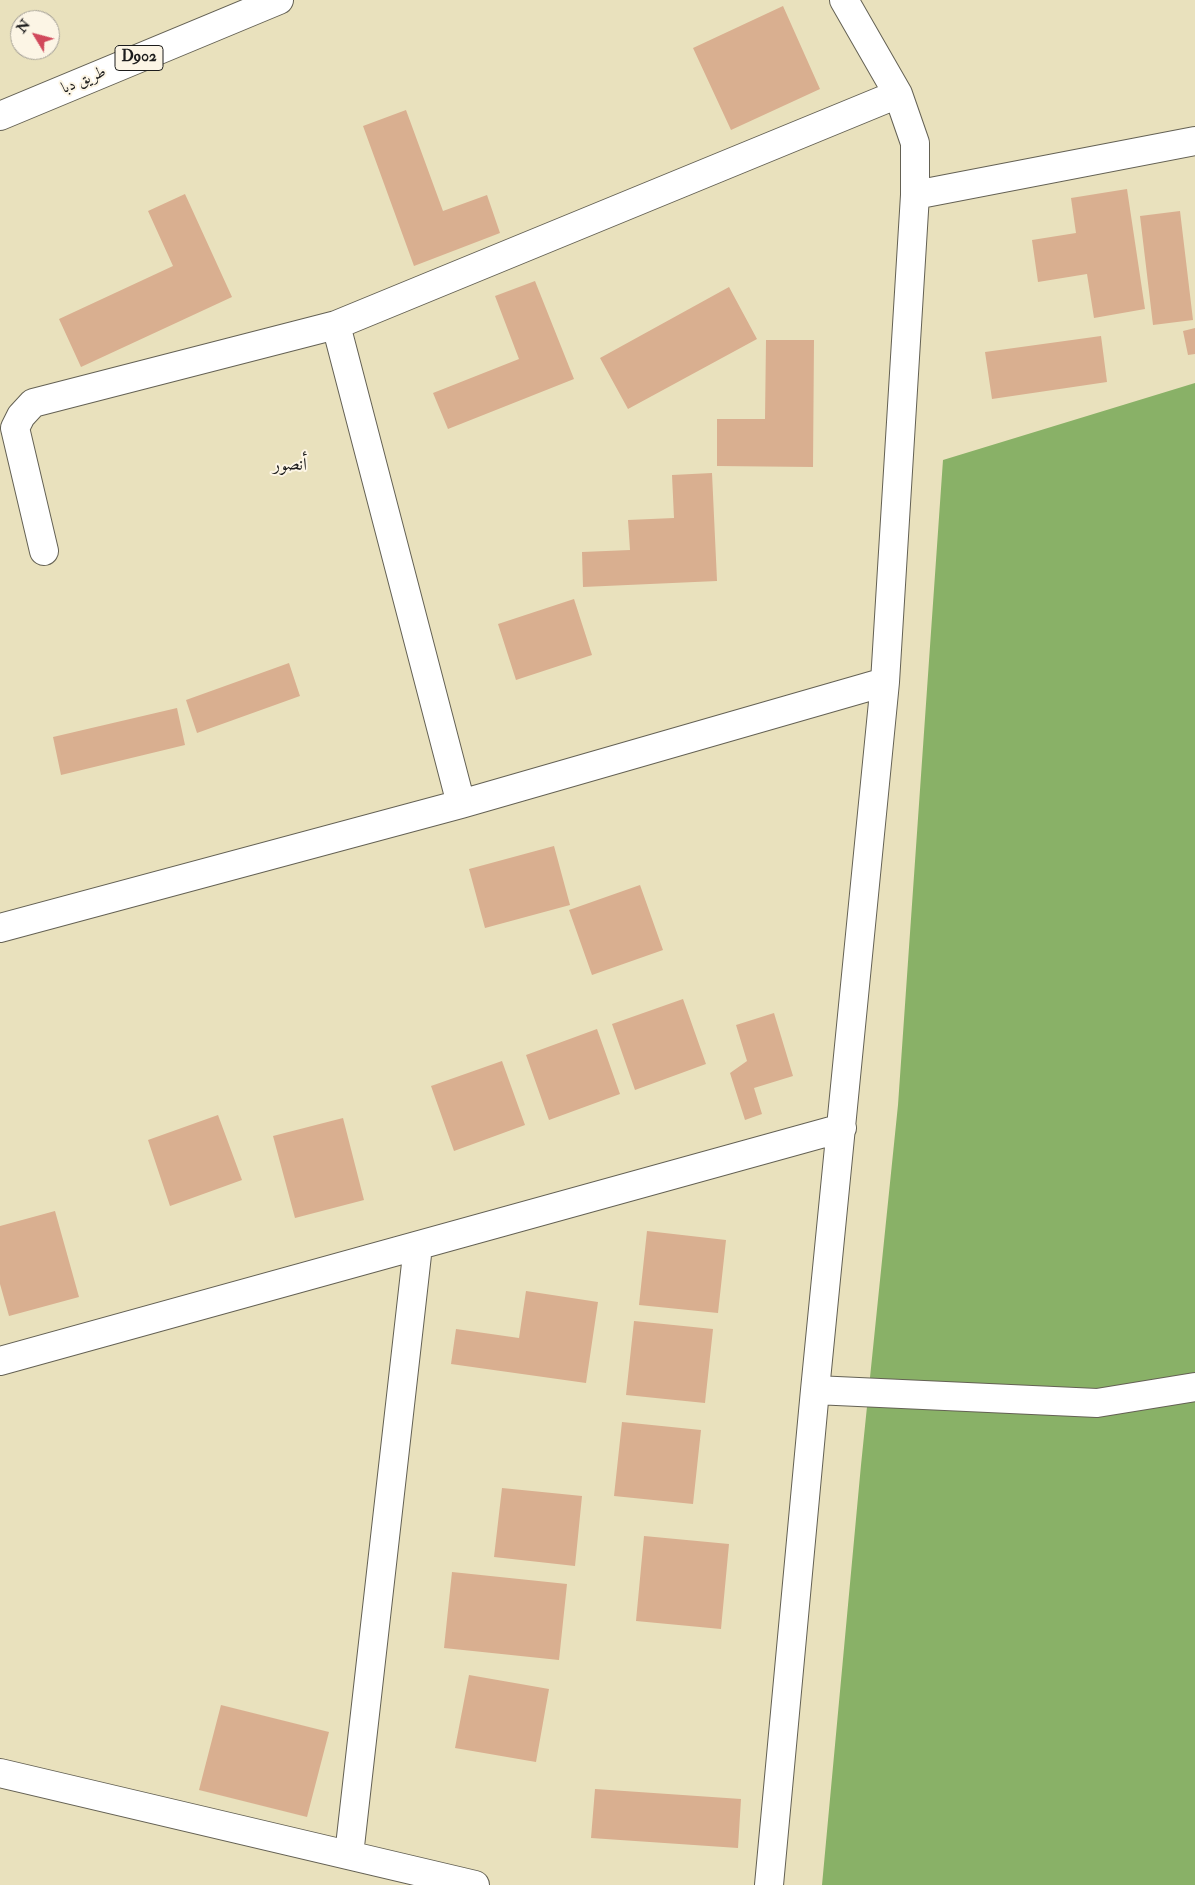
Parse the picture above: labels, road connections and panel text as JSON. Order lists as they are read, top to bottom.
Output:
{
  "streets": {
    "street": ["D902", "طريق دبا"]
  },
  "districts": ["أنصور"],
  "north": "top left"
}
